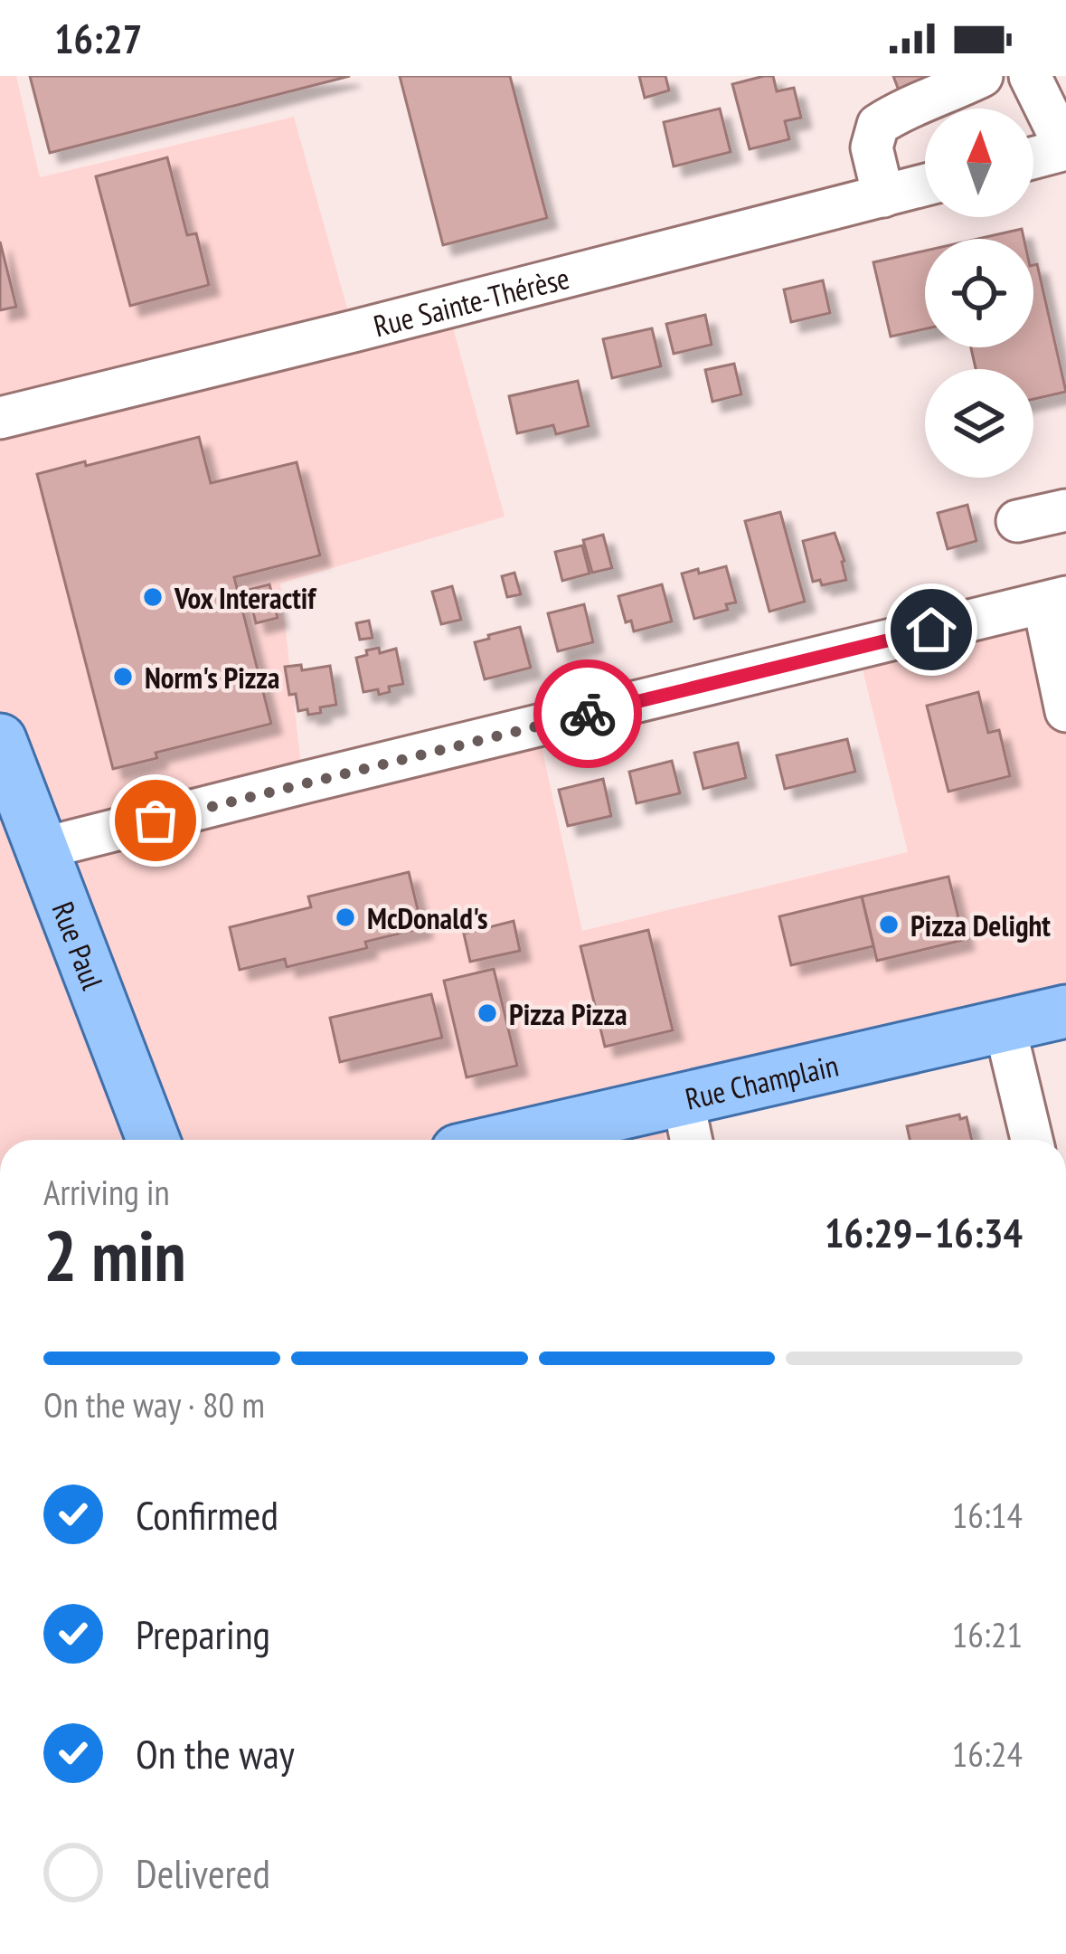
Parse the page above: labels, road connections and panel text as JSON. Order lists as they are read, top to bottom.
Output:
{
  "streets": {
    "main road": ["Rue Paul", "Rue Champlain"],
    "street": ["Rue Sainte-Thérèse"]
  },
  "places": [
    "Vox Interactif",
    "Norm's Pizza",
    "McDonald's",
    "Pizza Delight",
    "Pizza Pizza"
  ],
  "north": "top",
  "page": {
    "status": "16:27",
    "heading": ["2 min", "Arriving in", "16:29–16:34"],
    "bar": "On the way · 80 m",
    "list": [
      ["Confirmed", "16:14"],
      ["Preparing", "16:21"],
      ["On the way", "16:24"],
      "Delivered"
    ]
  }
}
